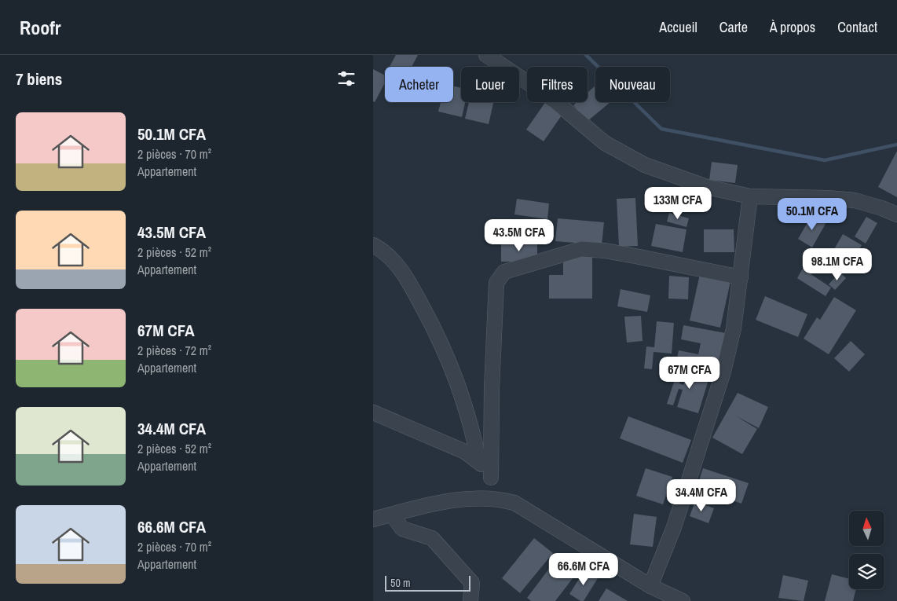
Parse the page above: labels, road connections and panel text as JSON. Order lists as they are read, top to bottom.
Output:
{
  "scale_bar": "50 m",
  "north": "top",
  "page": {
    "header": "Roofr",
    "nav": [
      "Accueil",
      "Carte",
      "À propos",
      "Contact"
    ],
    "heading": "7 biens",
    "chip": [
      "Acheter",
      "Louer",
      "Filtres",
      "Nouveau"
    ],
    "list": [
      {
        "name": "50.1M CFA",
        "note": "2 pièces · 70 m² · Appartement"
      },
      {
        "name": "43.5M CFA",
        "note": "2 pièces · 52 m² · Appartement"
      },
      {
        "name": "67M CFA",
        "note": "2 pièces · 72 m² · Appartement"
      },
      {
        "name": "34.4M CFA",
        "note": "2 pièces · 52 m² · Appartement"
      },
      {
        "name": "66.6M CFA",
        "note": "2 pièces · 70 m² · Appartement"
      }
    ],
    "price": [
      "133M CFA",
      "50.1M CFA",
      "43.5M CFA",
      "98.1M CFA",
      "67M CFA",
      "34.4M CFA",
      "66.6M CFA"
    ],
    "scale": "50 m"
  }
}
